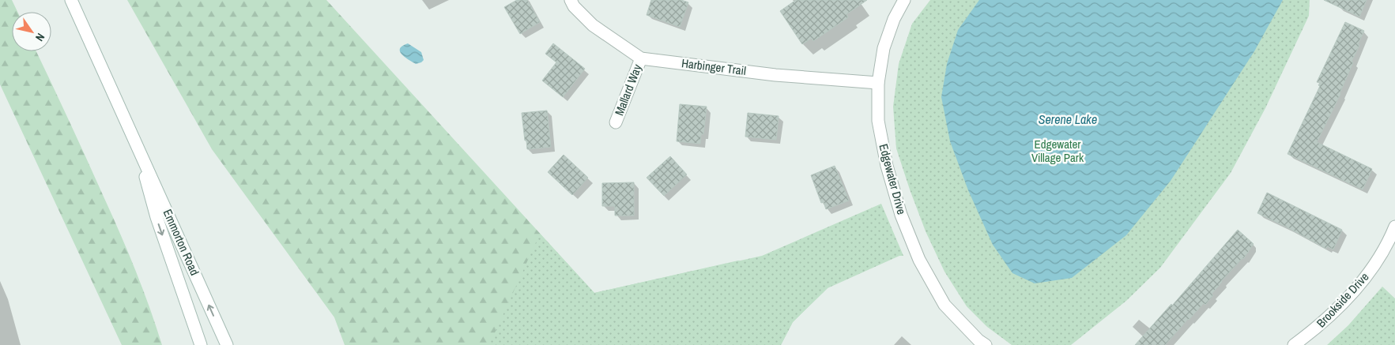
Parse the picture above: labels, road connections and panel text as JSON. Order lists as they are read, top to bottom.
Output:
{
  "streets": {
    "street": [
      "Harbinger Trail",
      "Mallard Way",
      "Edgewater Drive",
      "Emmorton Road",
      "Brookside Drive"
    ]
  },
  "crossings": [
    ["Harbinger Trail", "Mallard Way"],
    ["Harbinger Trail", "Edgewater Drive"]
  ],
  "water": ["Serene Lake"],
  "parks": ["Edgewater Village Park"],
  "north": "bottom right"
}
